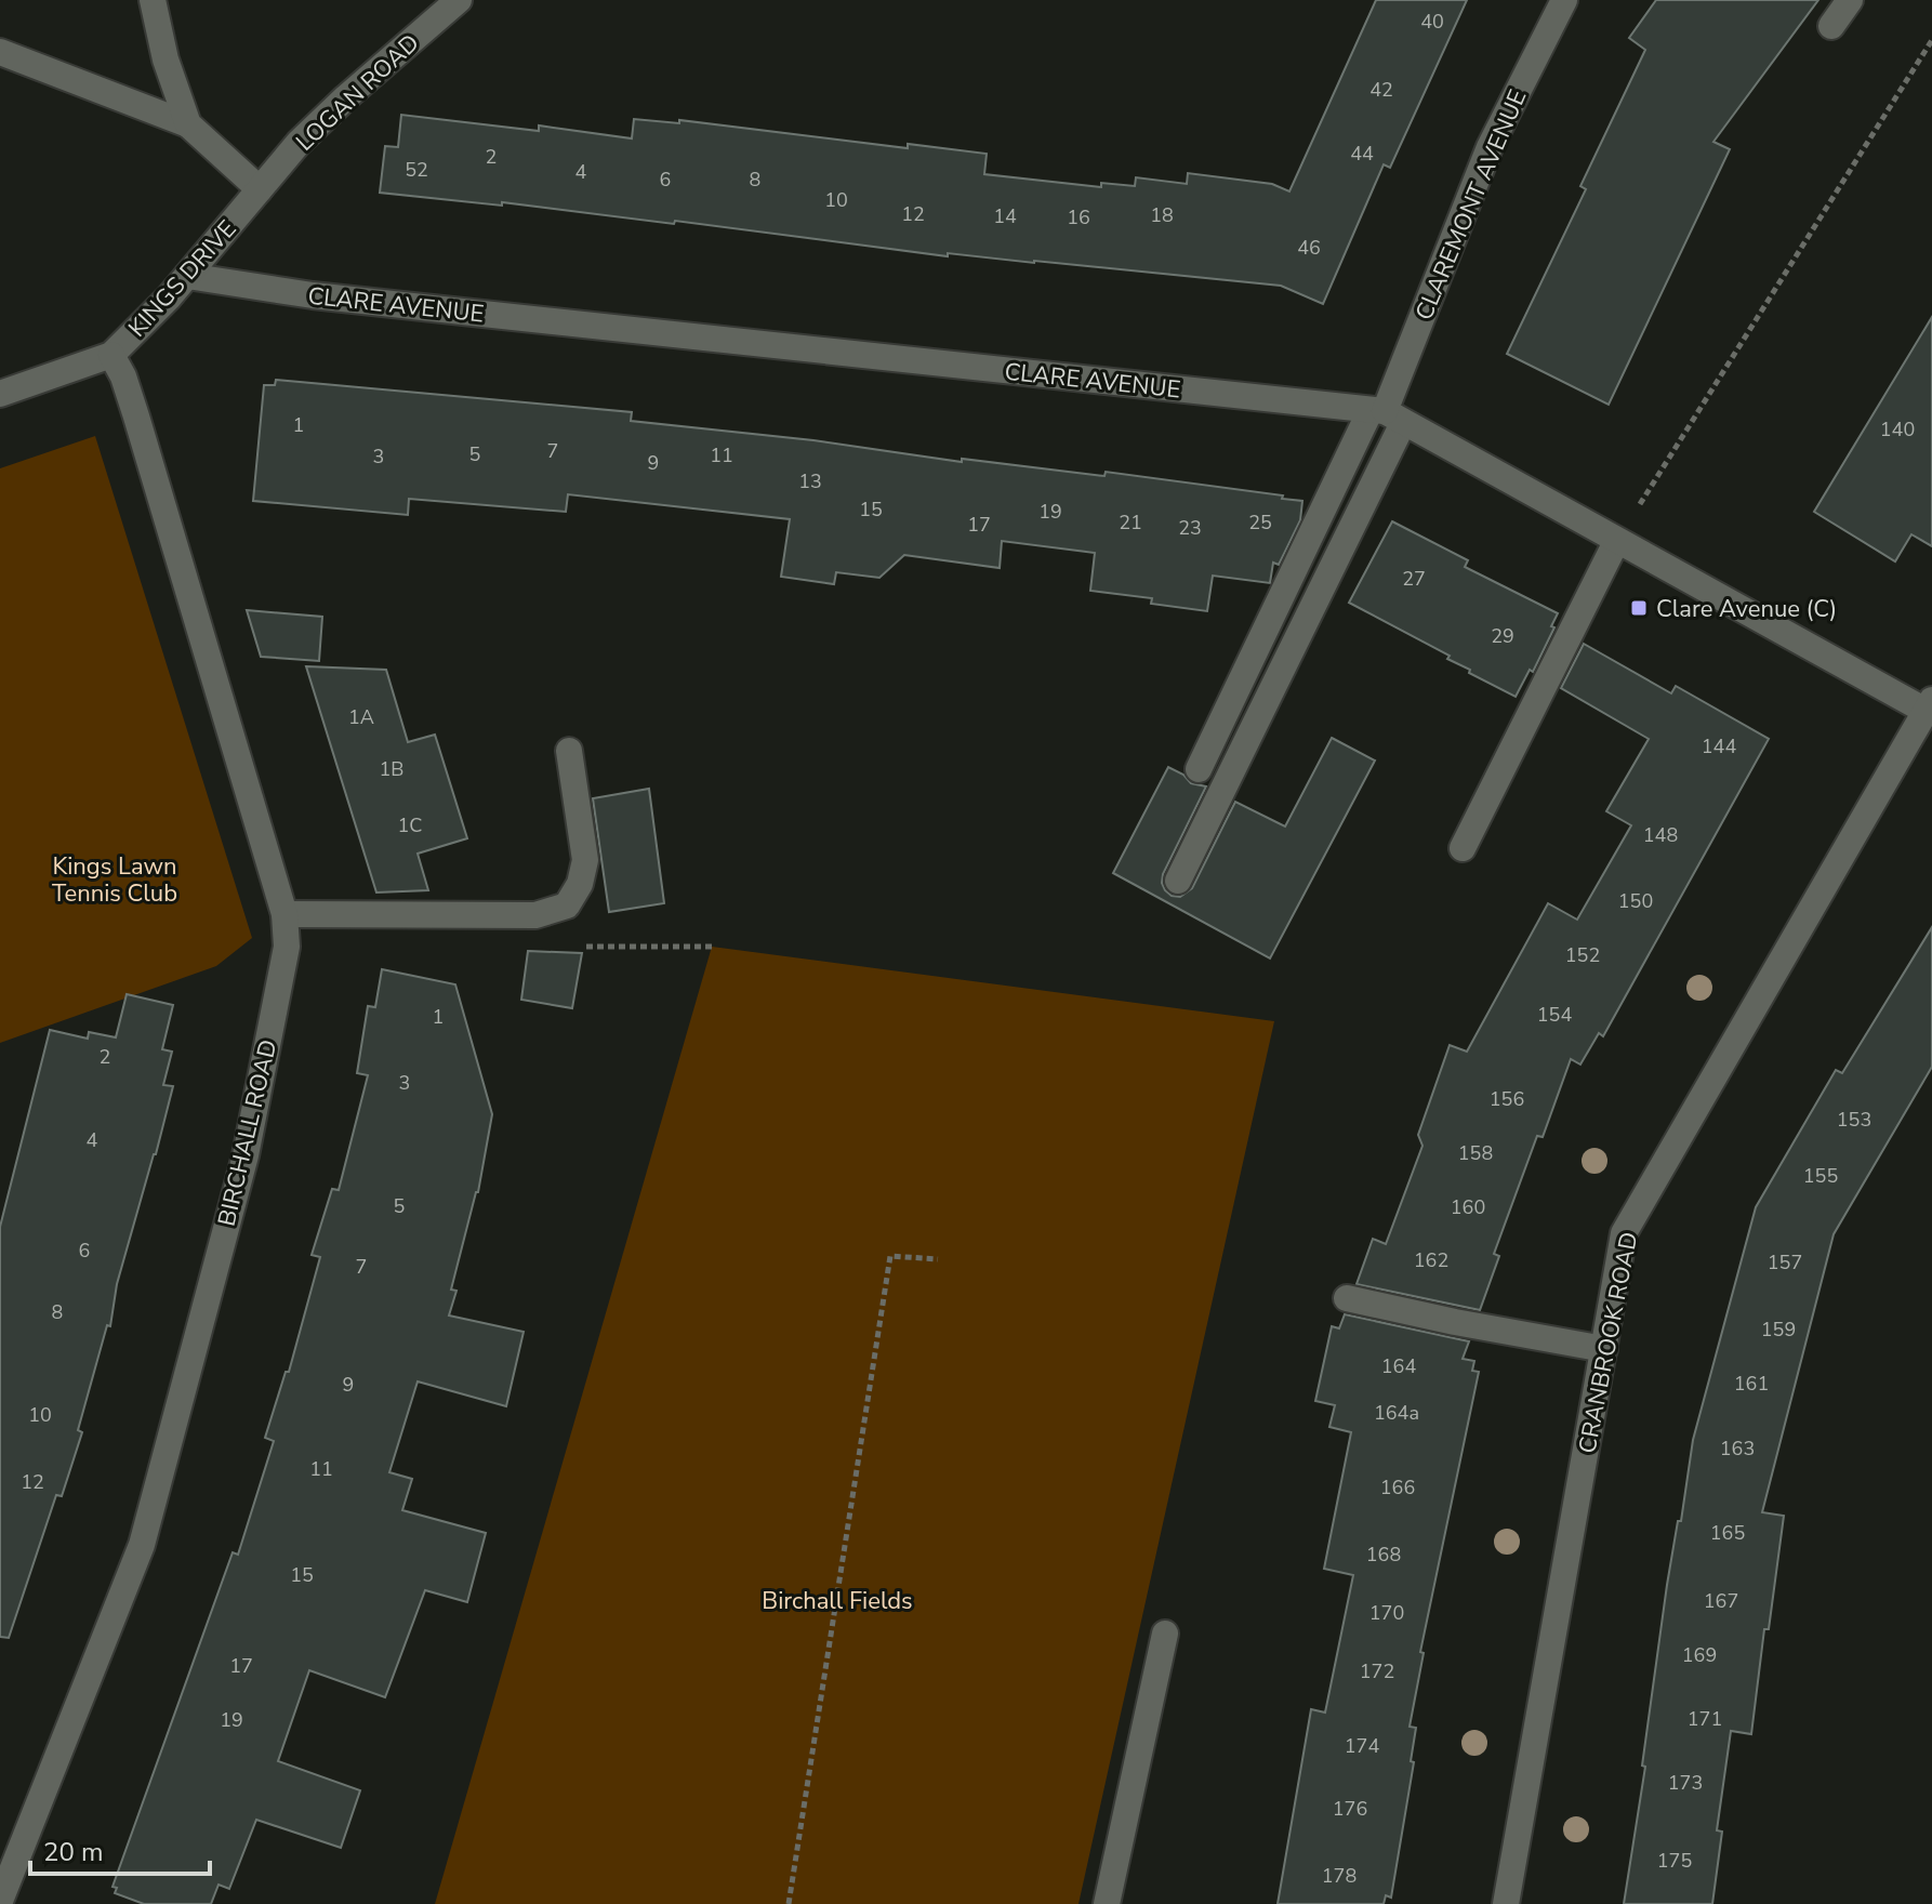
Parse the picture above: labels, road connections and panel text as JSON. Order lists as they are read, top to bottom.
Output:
{
  "streets": {
    "street": [
      "LOGAN ROAD",
      "CLAREMONT AVENUE",
      "KINGS DRIVE",
      "CLARE AVENUE",
      "BIRCHALL ROAD",
      "CRANBROOK ROAD"
    ]
  },
  "crossings": [
    ["LOGAN ROAD", "KINGS DRIVE"],
    ["CLAREMONT AVENUE", "CLARE AVENUE"],
    ["KINGS DRIVE", "CLARE AVENUE"],
    ["KINGS DRIVE", "BIRCHALL ROAD"],
    ["CLARE AVENUE", "CRANBROOK ROAD"]
  ],
  "parks": ["Kings Lawn Tennis Club", "Birchall Fields"],
  "places": {
    "transit": ["Clare Avenue (C)"]
  },
  "house_numbers": [
    "40",
    "42",
    "44",
    "2",
    "52",
    "4",
    "6",
    "8",
    "10",
    "12",
    "18",
    "14",
    "16",
    "46",
    "1",
    "140",
    "7",
    "5",
    "11",
    "3",
    "9",
    "13",
    "15",
    "19",
    "21",
    "25",
    "17",
    "23",
    "27",
    "29",
    "1A",
    "144",
    "1B",
    "1C",
    "148",
    "150",
    "152",
    "154",
    "1",
    "2",
    "3",
    "156",
    "153",
    "4",
    "158",
    "155",
    "5",
    "160",
    "6",
    "162",
    "157",
    "7",
    "8",
    "159",
    "164",
    "161",
    "9",
    "164a",
    "10",
    "163",
    "11",
    "12",
    "166",
    "165",
    "168",
    "15",
    "167",
    "170",
    "169",
    "17",
    "172",
    "171",
    "19",
    "174",
    "173",
    "176",
    "175",
    "178"
  ],
  "scale_bar": "20 m"
}
